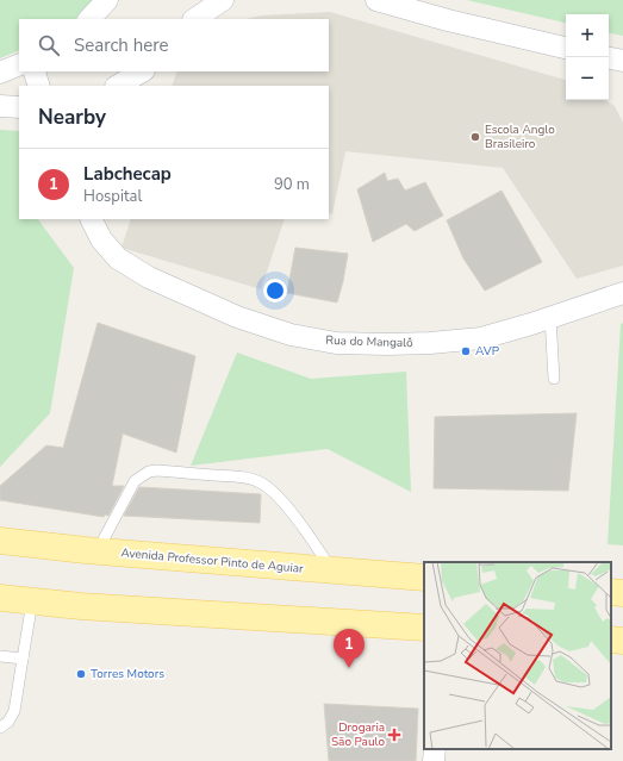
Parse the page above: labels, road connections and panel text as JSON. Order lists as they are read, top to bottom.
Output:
{
  "streets": {
    "main road": ["Avenida Professor Pinto de Aguiar"],
    "street": ["Rua do Mangalô"]
  },
  "places": {
    "other": ["Escola Anglo Brasileiro", "AVP", "Torres Motors"],
    "health": ["Drogaria São Paulo"]
  },
  "page": {
    "map_buttons": ["+", "−"],
    "search": "Search here",
    "heading": "Nearby",
    "list": [
      {
        "mark": "1",
        "name": "Labchecap",
        "note": "Hospital",
        "value": "90 m"
      }
    ],
    "pins": "1"
  }
}
